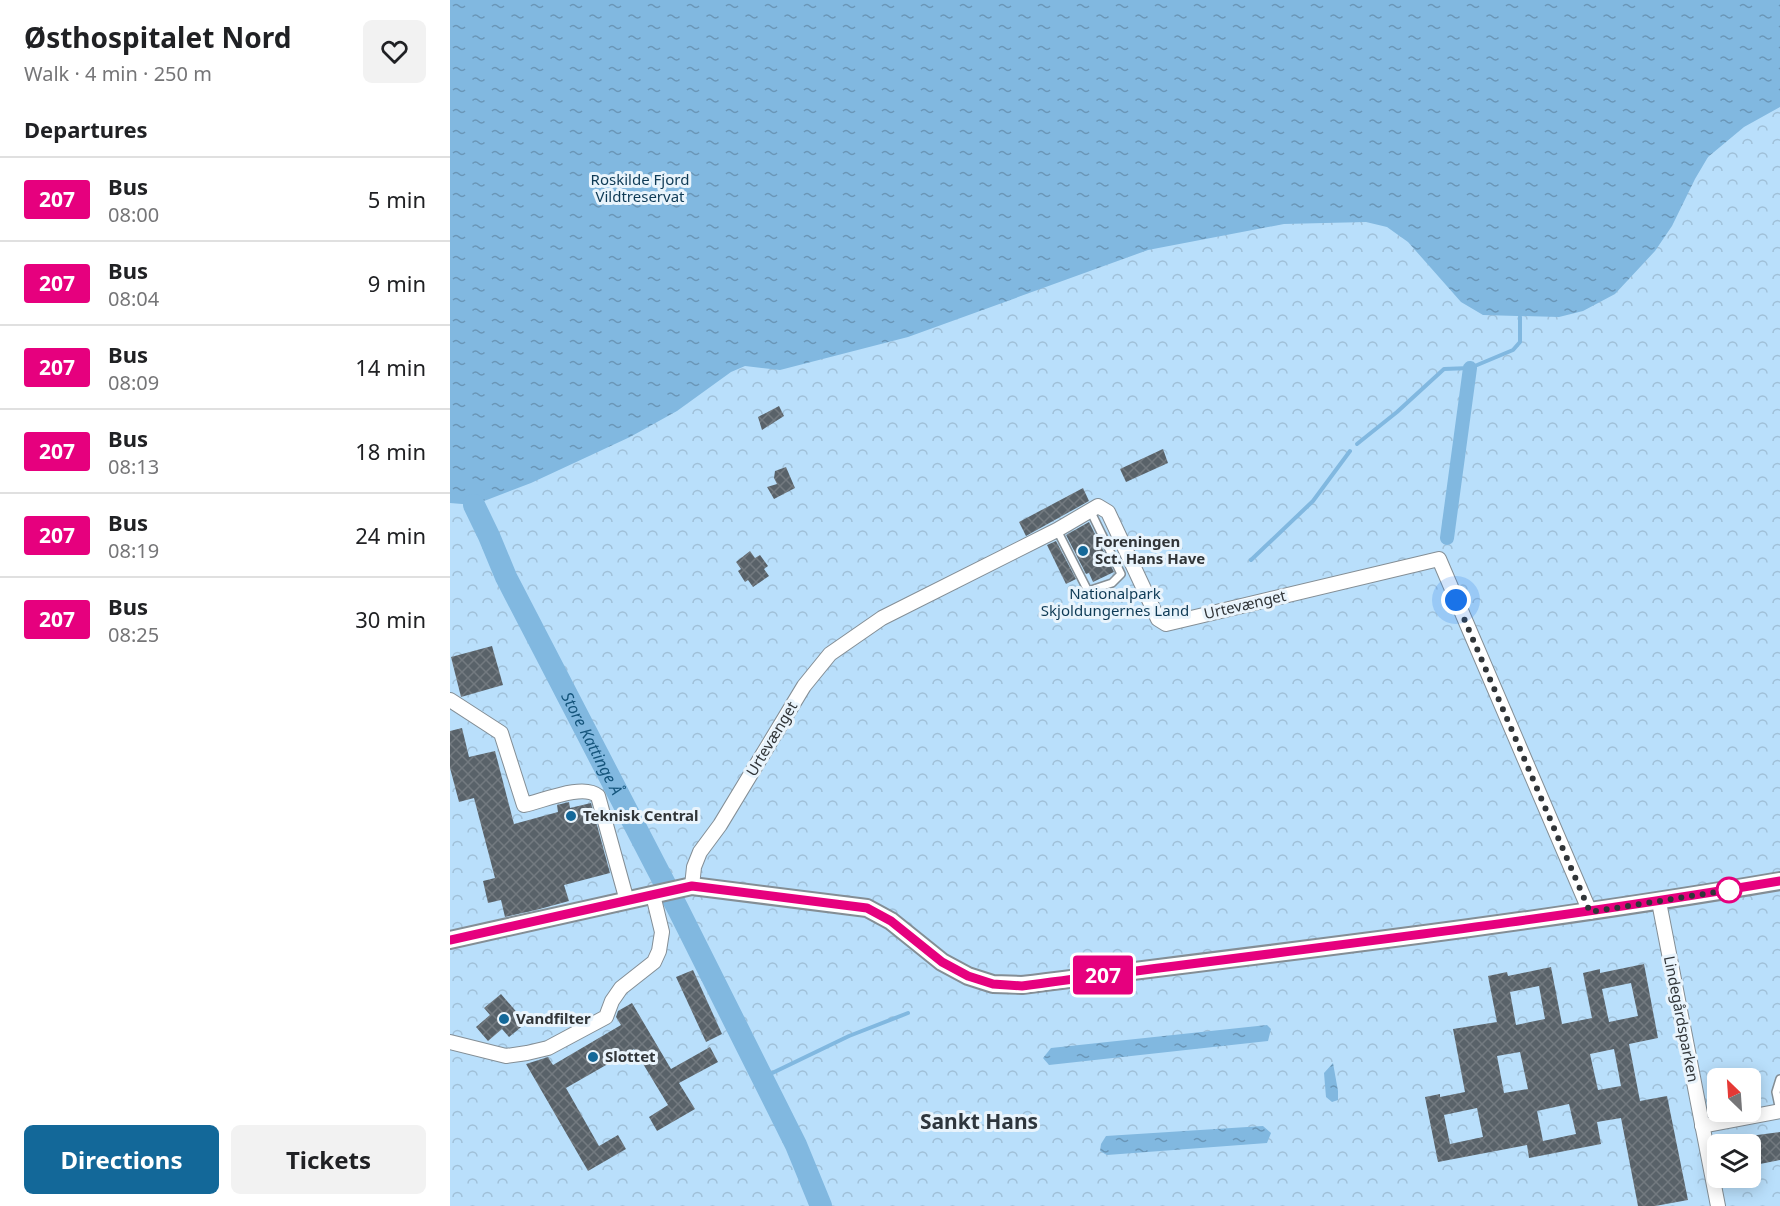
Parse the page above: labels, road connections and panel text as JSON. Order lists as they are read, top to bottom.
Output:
{
  "streets": {
    "street": ["Urtevænget", "Lindegårdsparken"]
  },
  "districts": ["Sankt Hans"],
  "water": ["Store Kattinge Å"],
  "parks": ["Roskilde Fjord Vildtreservat", "Nationalpark Skjoldungernes Land"],
  "places": [
    "Foreningen Sct. Hans Have",
    "Teknisk Central",
    "Vandfilter",
    "Slottet"
  ],
  "lines": ["bus line 207"],
  "north": "top left",
  "page": {
    "heading": [
      ["Østhospitalet Nord", "Walk · 4 min · 250 m"],
      "Departures"
    ],
    "on_map": "207",
    "list": [
      {
        "mark": "207",
        "name": "Bus",
        "note": "08:00",
        "value": "5 min"
      },
      {
        "mark": "207",
        "name": "Bus",
        "note": "08:04",
        "value": "9 min"
      },
      {
        "mark": "207",
        "name": "Bus",
        "note": "08:09",
        "value": "14 min"
      },
      {
        "mark": "207",
        "name": "Bus",
        "note": "08:13",
        "value": "18 min"
      },
      {
        "mark": "207",
        "name": "Bus",
        "note": "08:19",
        "value": "24 min"
      },
      {
        "mark": "207",
        "name": "Bus",
        "note": "08:25",
        "value": "30 min"
      }
    ],
    "buttons": ["Directions", "Tickets"]
  }
}
